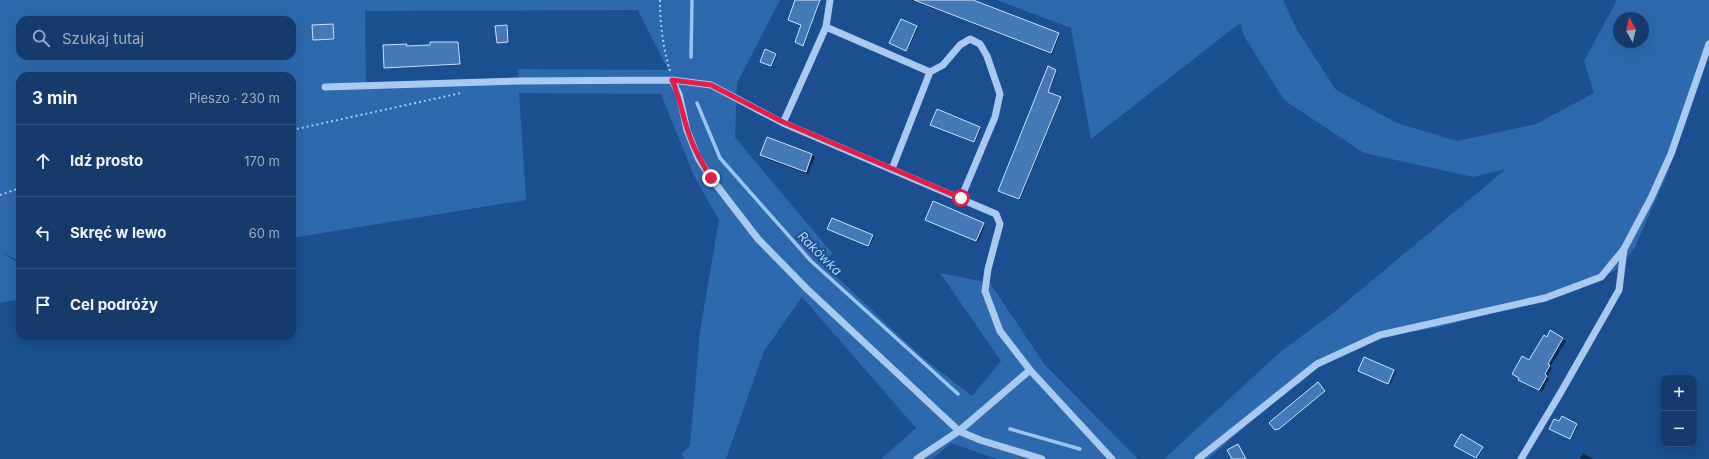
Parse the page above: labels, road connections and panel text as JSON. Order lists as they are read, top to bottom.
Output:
{
  "water": ["Rakówka"],
  "north": "top",
  "page": {
    "search": "Szukaj tutaj",
    "heading": ["3 min", "Pieszo · 230 m"],
    "list": [
      ["Idź prosto", "170 m"],
      ["Skręć w lewo", "60 m"],
      "Cel podróży"
    ],
    "map_buttons": ["+", "−"]
  }
}
